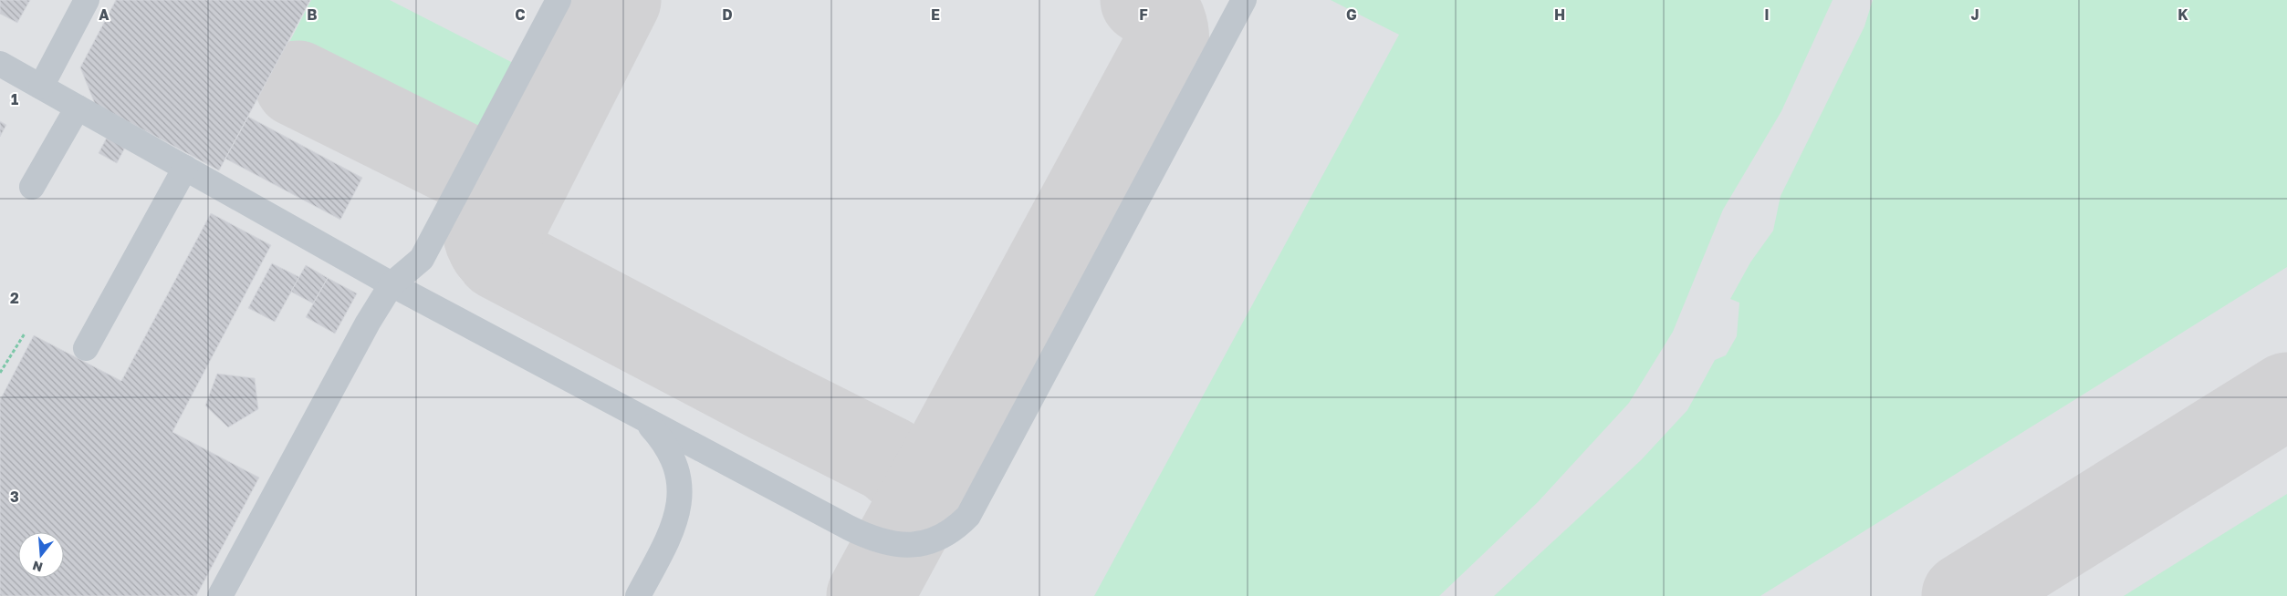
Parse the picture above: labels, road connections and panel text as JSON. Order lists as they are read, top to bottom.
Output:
{
  "north": "bottom",
  "grid": {
    "columns": [
      "A",
      "B",
      "C",
      "D",
      "E",
      "F",
      "G",
      "H",
      "I",
      "J",
      "K"
    ],
    "rows": ["1", "2", "3"]
  }
}
